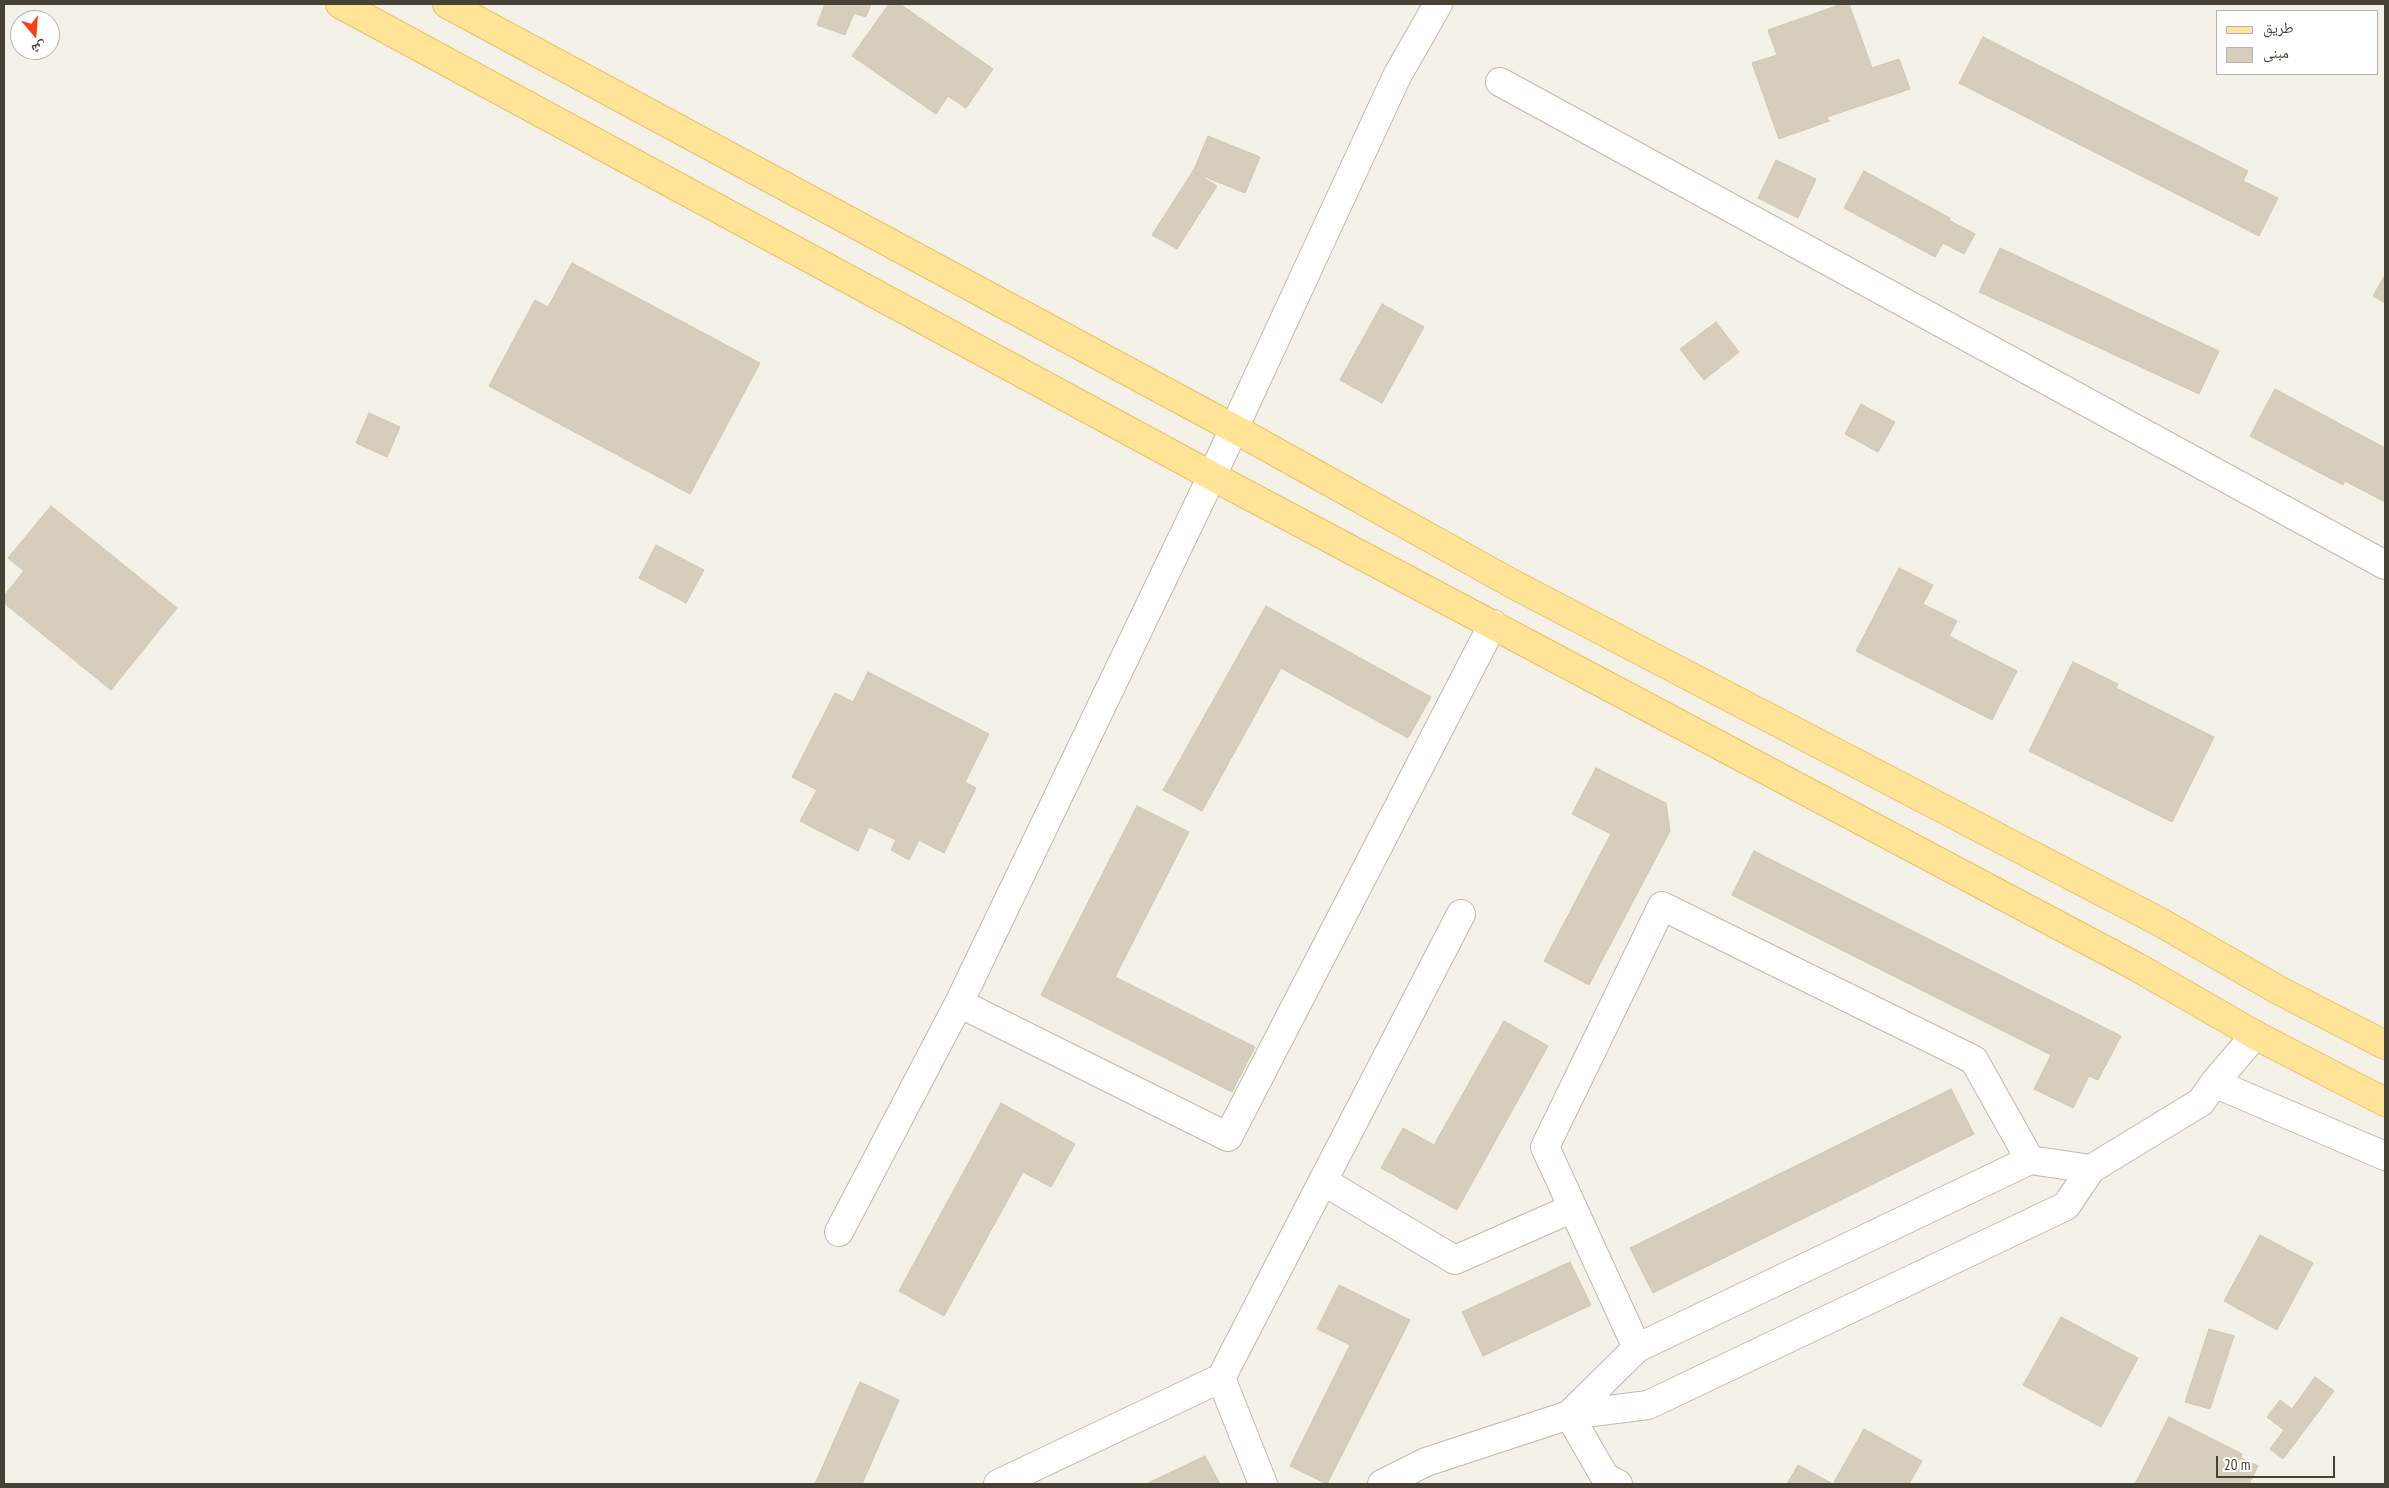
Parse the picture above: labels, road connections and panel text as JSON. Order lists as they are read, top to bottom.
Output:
{
  "legend": ["طريق", "مبنى"],
  "scale_bar": "20 m",
  "north": "bottom"
}
